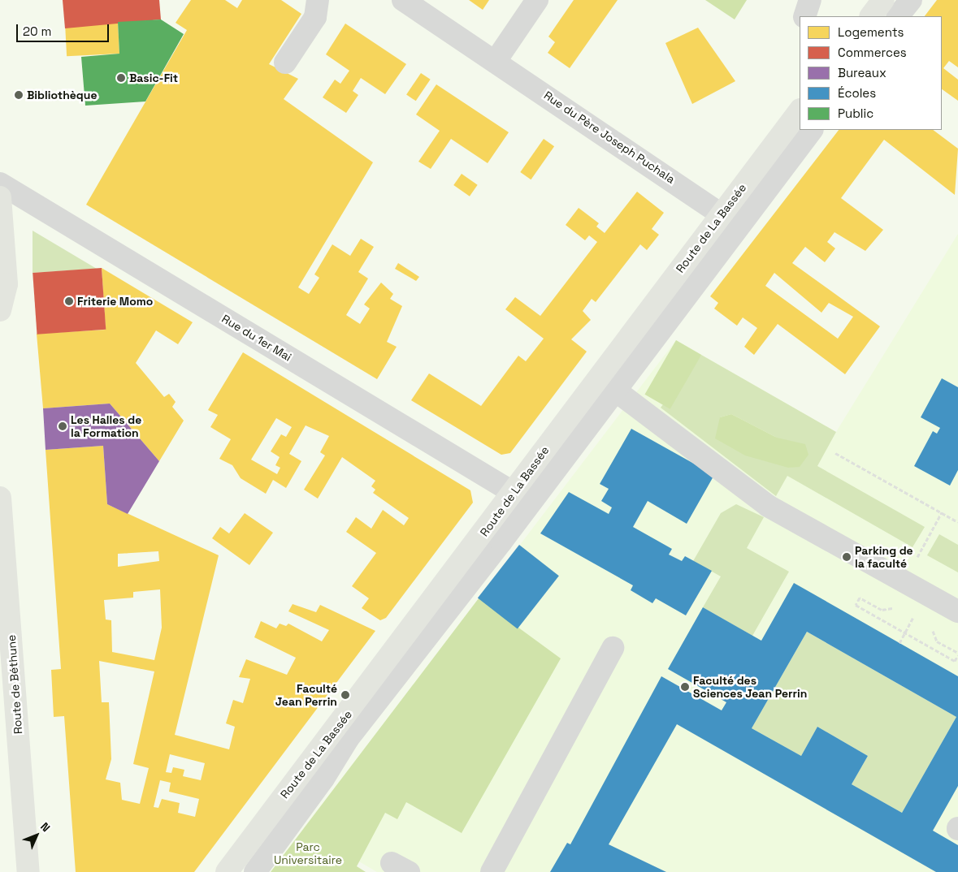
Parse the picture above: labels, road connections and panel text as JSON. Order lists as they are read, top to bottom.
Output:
{
  "streets": {
    "main road": ["Route de La Bassée", "Route de Béthune"],
    "street": ["Rue du Père Joseph Puchala", "Rue du 1er Mai"]
  },
  "crossings": [
    ["Rue du Père Joseph Puchala", "Route de La Bassée"],
    ["Route de La Bassée", "Rue du 1er Mai"]
  ],
  "parks": ["Parc Universitaire"],
  "places": [
    "Basic-Fit",
    "Bibliothèque",
    "Friterie Momo",
    "Les Halles de la Formation",
    "Parking de la faculté",
    "Faculté des Sciences Jean Perrin",
    "Faculté Jean Perrin"
  ],
  "legend": [
    "Logements",
    "Commerces",
    "Bureaux",
    "Écoles",
    "Public"
  ],
  "scale_bar": "20 m",
  "north": "top right"
}
